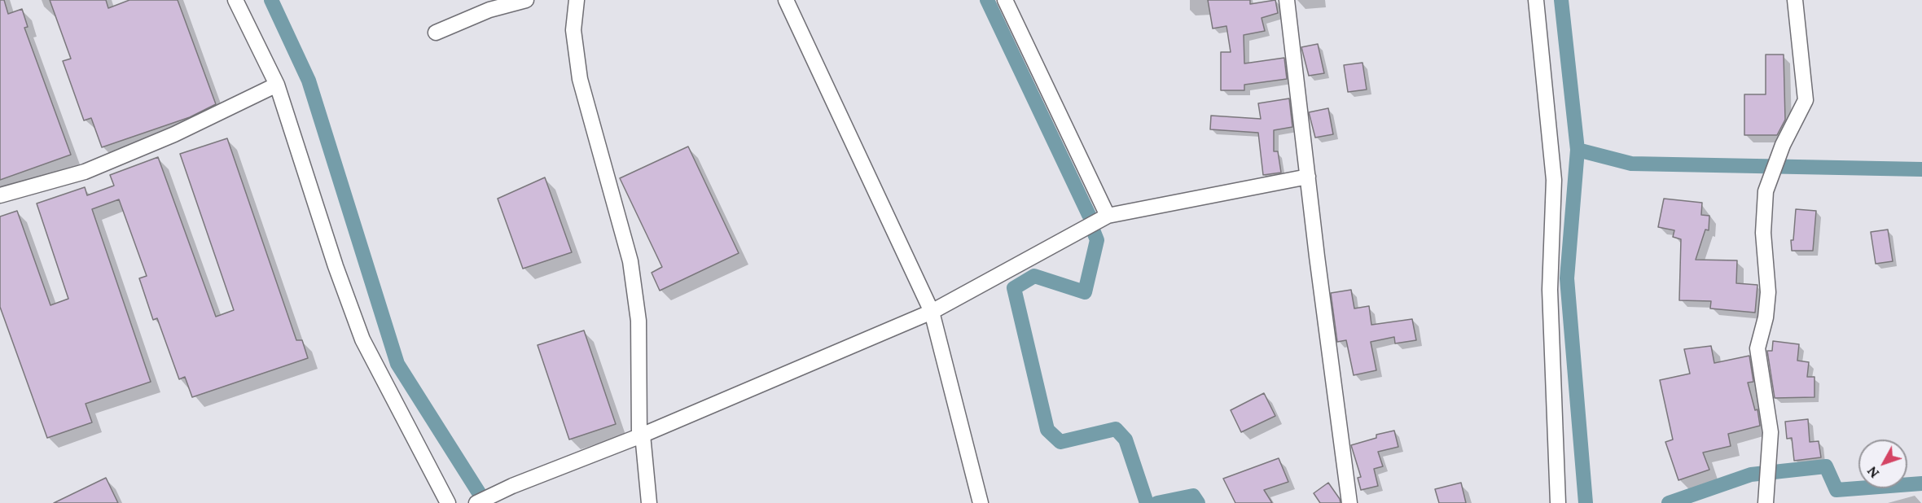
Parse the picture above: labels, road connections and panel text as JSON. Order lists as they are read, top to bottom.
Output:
{
  "north": "bottom left"
}
